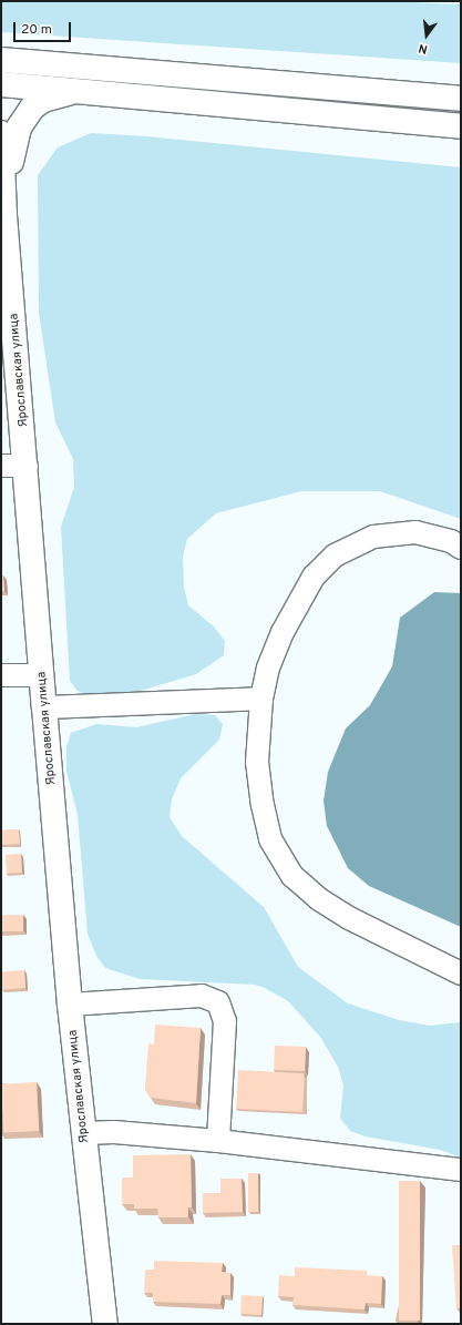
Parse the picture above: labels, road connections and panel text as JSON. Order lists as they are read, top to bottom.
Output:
{
  "streets": {
    "main road": ["Ярославская улица"]
  },
  "scale_bar": "20 m",
  "north": "bottom"
}
